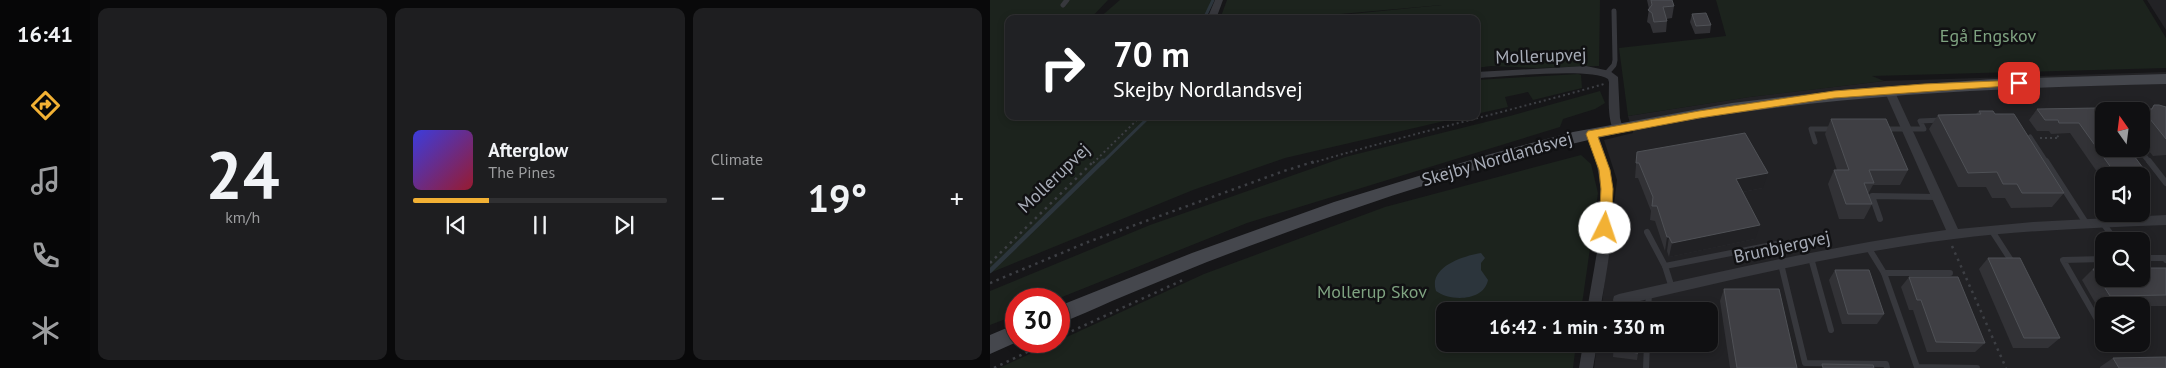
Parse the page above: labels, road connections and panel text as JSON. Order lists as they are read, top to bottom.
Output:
{
  "streets": {
    "street": ["Mollerupvej", "Skejby Nordlandsvej", "Brunbjergvej"]
  },
  "parks": ["Egå Engskov", "Mollerup Skov"],
  "north": "top",
  "page": {
    "tabs": "16:41",
    "tile": [
      ["24", "km/h"],
      "Climate"
    ],
    "turn": ["70 m", "Skejby Nordlandsvej"],
    "song": ["Afterglow", "The Pines"],
    "heat": ["−", "19°", "+"],
    "limit": "30",
    "trip": "16:42 · 1 min · 330 m"
  }
}
